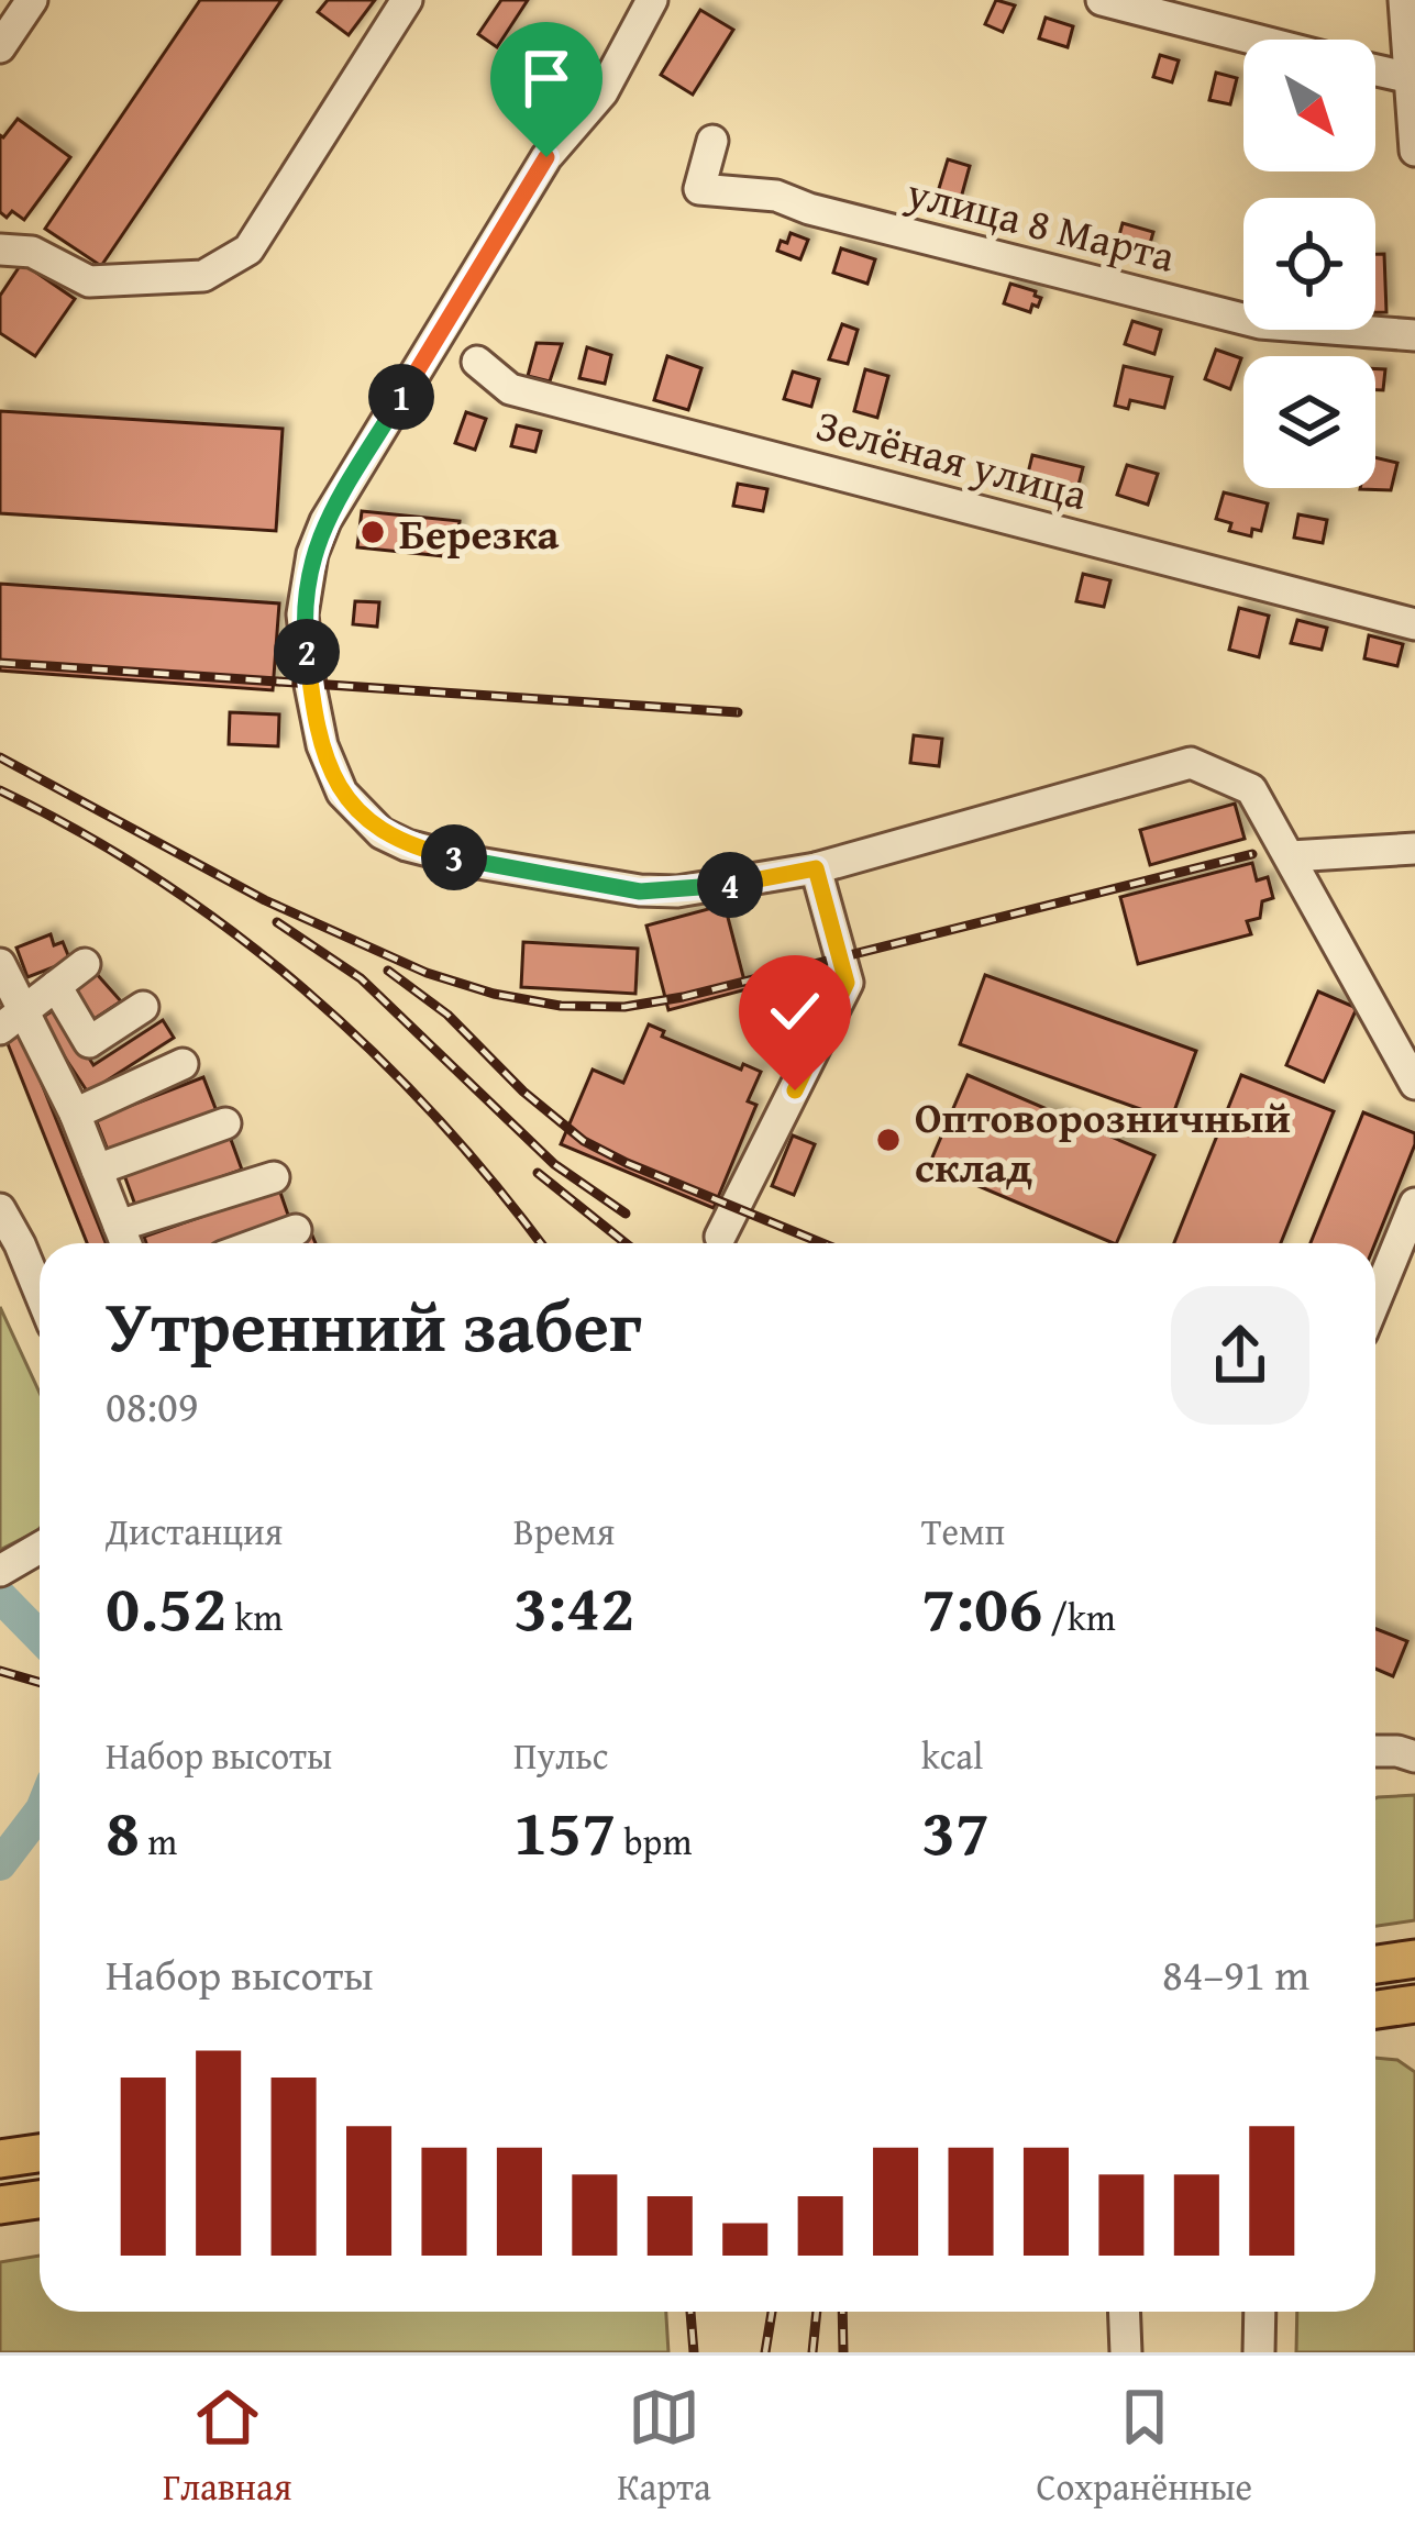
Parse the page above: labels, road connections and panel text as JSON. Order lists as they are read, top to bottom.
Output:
{
  "streets": {
    "street": ["улица 8 Марта", "Зелёная улица"]
  },
  "places": ["Березка", "Оптоворозничный склад"],
  "north": "bottom right",
  "page": {
    "pins": [
      "1",
      "2",
      "3",
      "4"
    ],
    "heading": ["Утренний забег", "08:09"],
    "stats": [
      ["Дистанция", "0.52 km"],
      ["Время", "3:42"],
      ["Темп", "7:06 /km"],
      ["Набор высоты", "8 m"],
      ["Пульс", "157 bpm"],
      ["kcal", "37"]
    ],
    "chart": ["Набор высоты", "84–91 m"],
    "tabs": ["Главная", "Карта", "Сохранённые"]
  }
}
